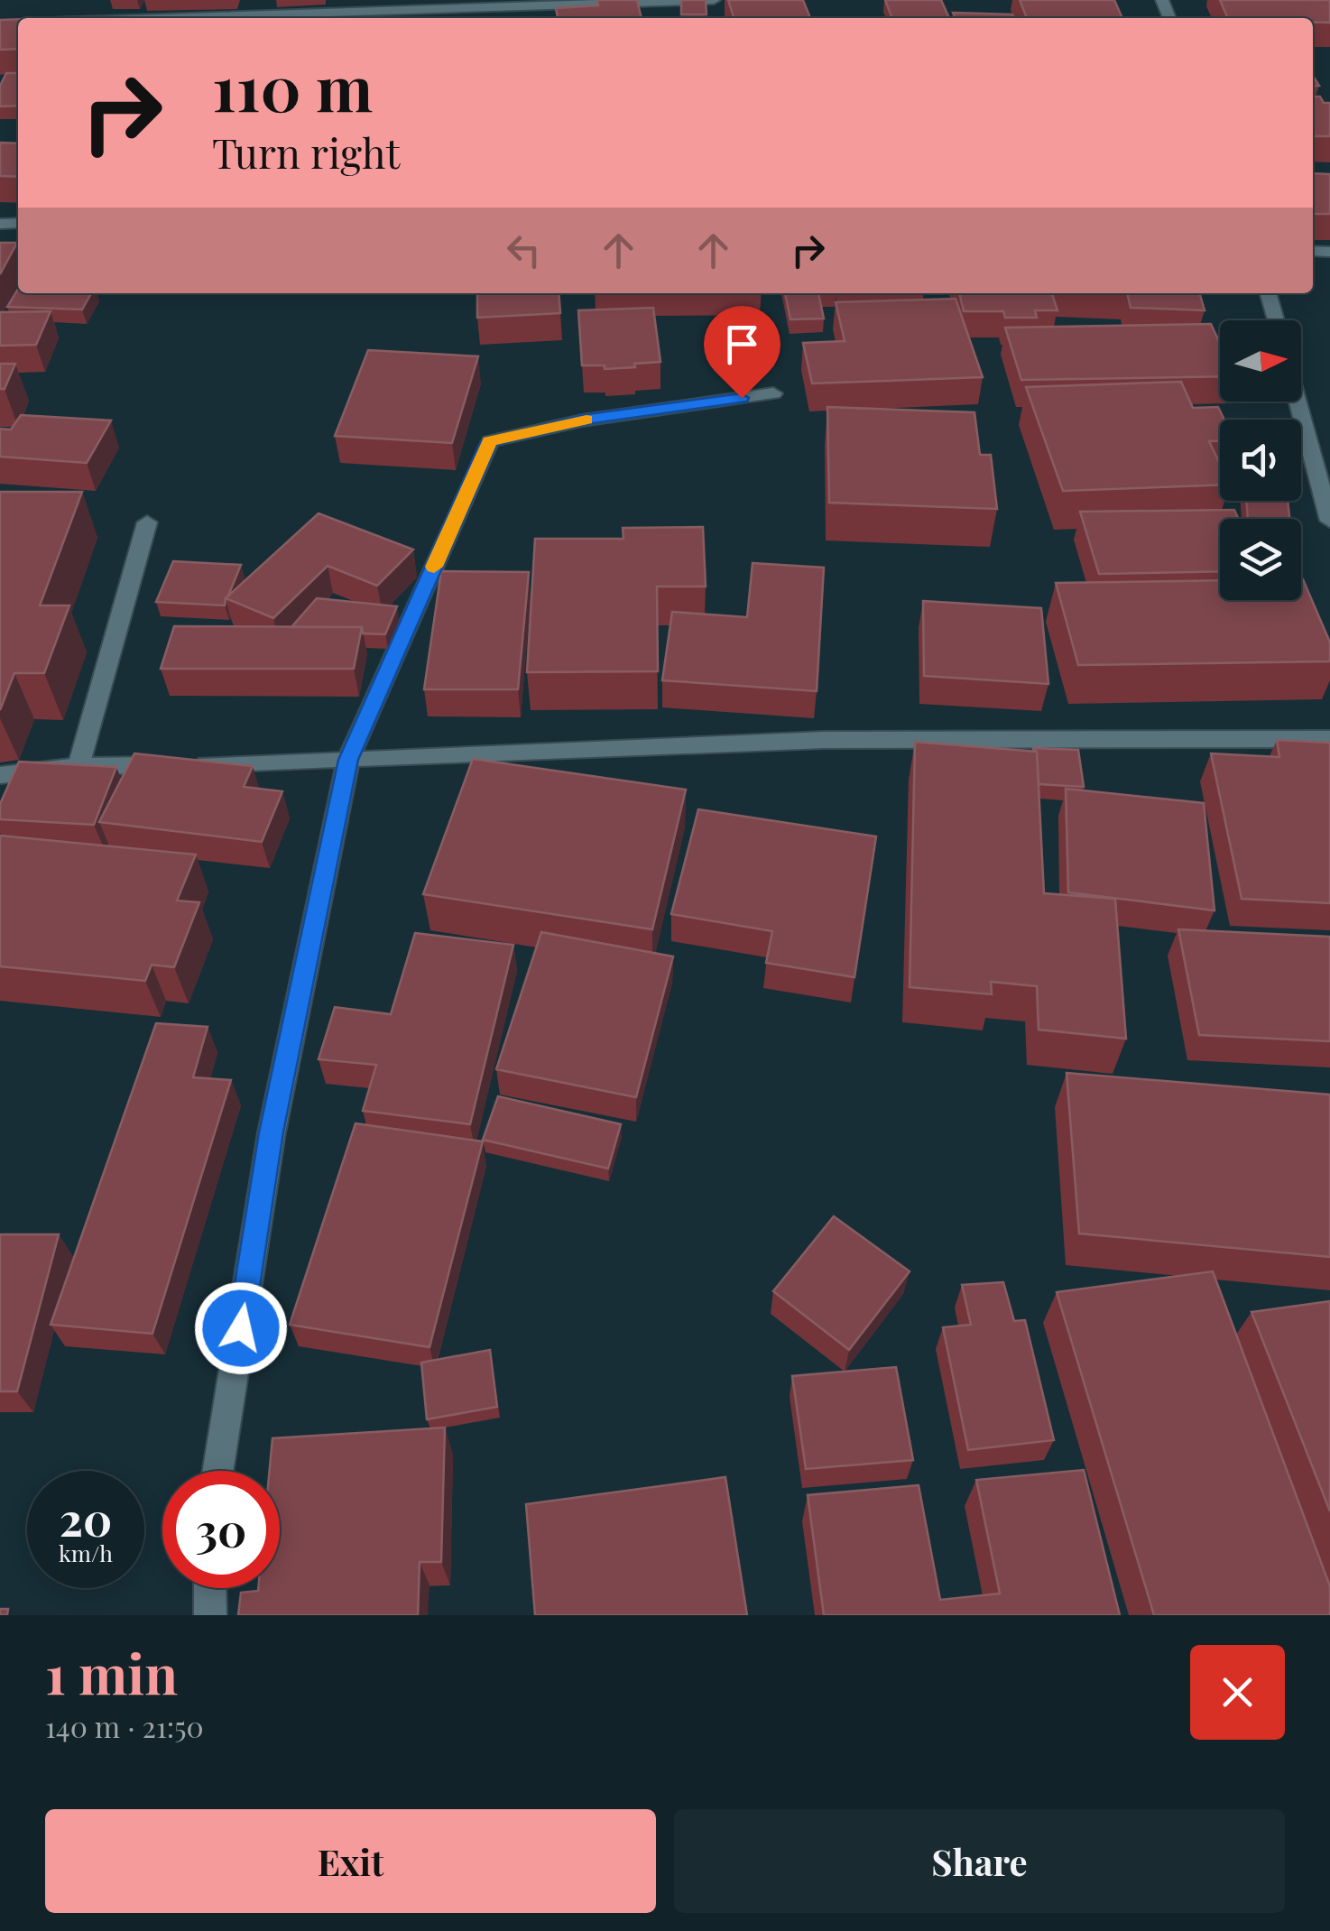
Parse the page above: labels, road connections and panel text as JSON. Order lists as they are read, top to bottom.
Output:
{
  "north": "right",
  "page": {
    "turn": ["110 m", "Turn right"],
    "speed": "20 km/h",
    "limit": "30",
    "heading": ["1 min", "140 m · 21:50"],
    "buttons": ["Exit", "Share"]
  }
}
